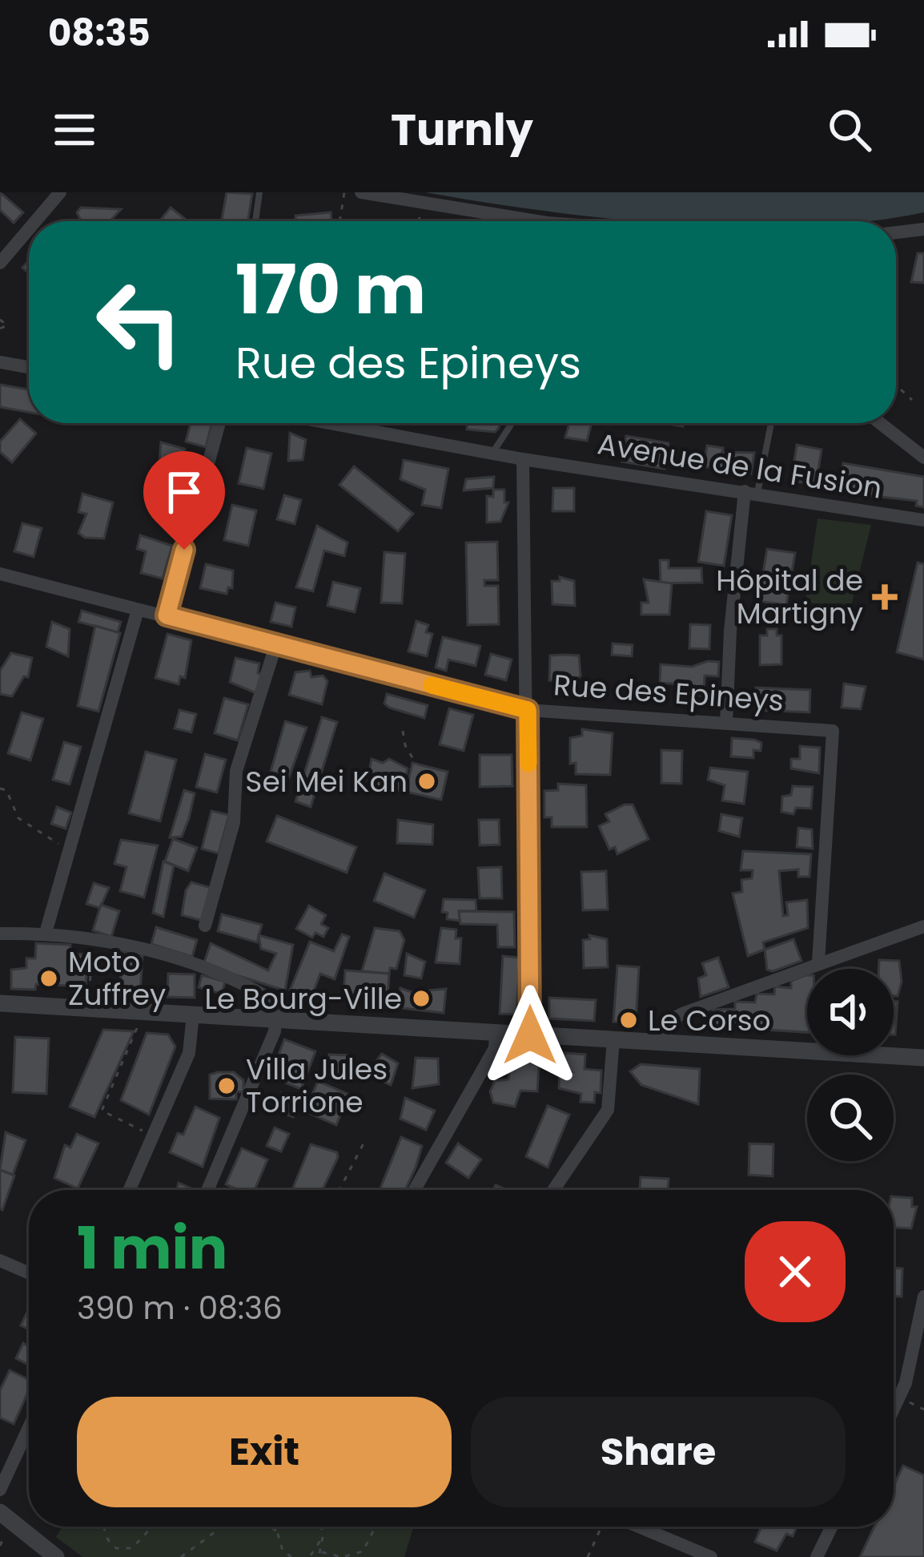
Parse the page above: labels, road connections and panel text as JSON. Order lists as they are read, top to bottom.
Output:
{
  "streets": {
    "street": ["Avenue de la Fusion", "Rue des Epineys"]
  },
  "places": {
    "health": ["Hôpital de Martigny"],
    "other": [
      "Sei Mei Kan",
      "Moto Zuffrey",
      "Le Bourg-Ville",
      "Le Corso",
      "Villa Jules Torrione"
    ]
  },
  "page": {
    "status": "08:35",
    "header": "Turnly",
    "turn": ["170 m", "Rue des Epineys"],
    "heading": ["1 min", "390 m · 08:36"],
    "buttons": ["Exit", "Share"]
  }
}
